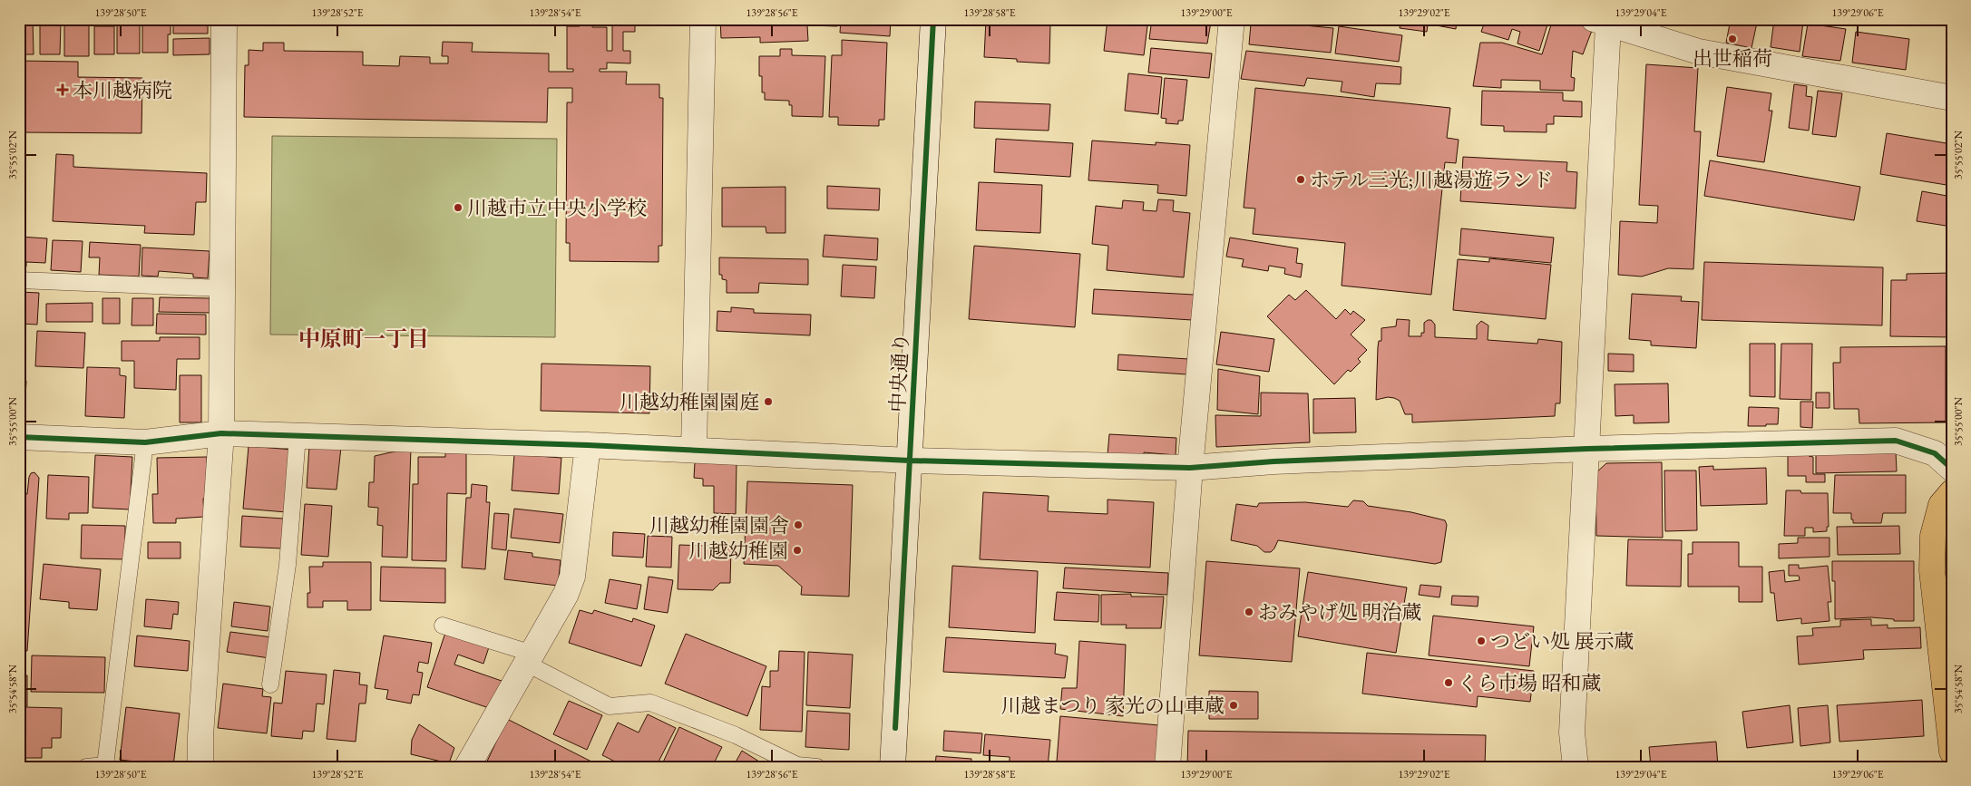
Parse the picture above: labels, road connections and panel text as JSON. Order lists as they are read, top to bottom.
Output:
{
  "streets": {
    "street": ["中央通り"]
  },
  "districts": ["中原町一丁目"],
  "places": {
    "other": [
      "出世稲荷",
      "ホテル三光;川越湯遊ランド",
      "川越市立中央小学校",
      "川越幼稚園園庭",
      "川越幼稚園園舎",
      "川越幼稚園",
      "おみやげ処 明治蔵",
      "つどい処 展示蔵",
      "くら市場 昭和蔵",
      "川越まつり 家光の山車蔵"
    ],
    "health": ["本川越病院"]
  },
  "coordinates": [
    "139°28'50\"E",
    "139°28'52\"E",
    "139°28'54\"E",
    "139°28'56\"E",
    "139°28'58\"E",
    "139°29'00\"E",
    "139°29'02\"E",
    "139°29'04\"E",
    "139°29'06\"E",
    "35°55'02\"N",
    "35°55'00\"N",
    "35°54'58\"N"
  ]
}
